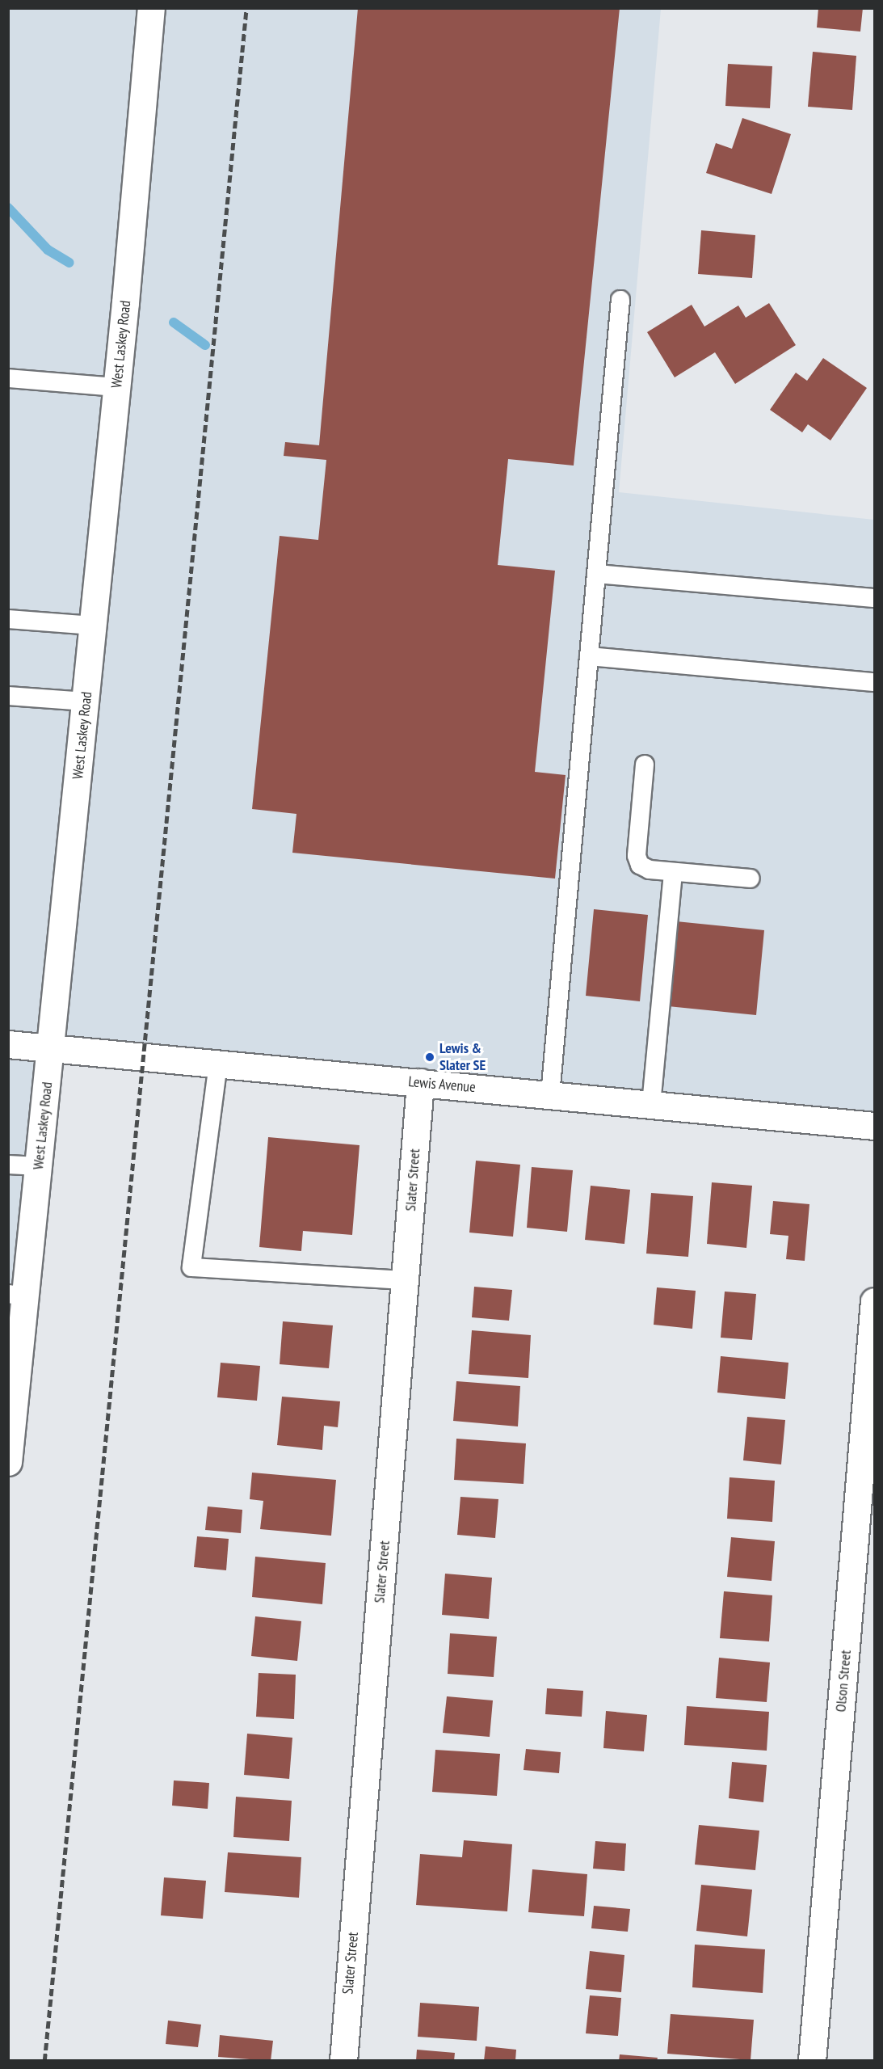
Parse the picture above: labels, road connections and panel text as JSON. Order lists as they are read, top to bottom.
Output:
{
  "streets": {
    "main road": [
      "West Laskey Road",
      "Lewis Avenue",
      "Slater Street",
      "Olson Street"
    ]
  },
  "crossings": [
    ["West Laskey Road", "Lewis Avenue"],
    ["Lewis Avenue", "Slater Street"]
  ],
  "places": ["Lewis & Slater SE"]
}
